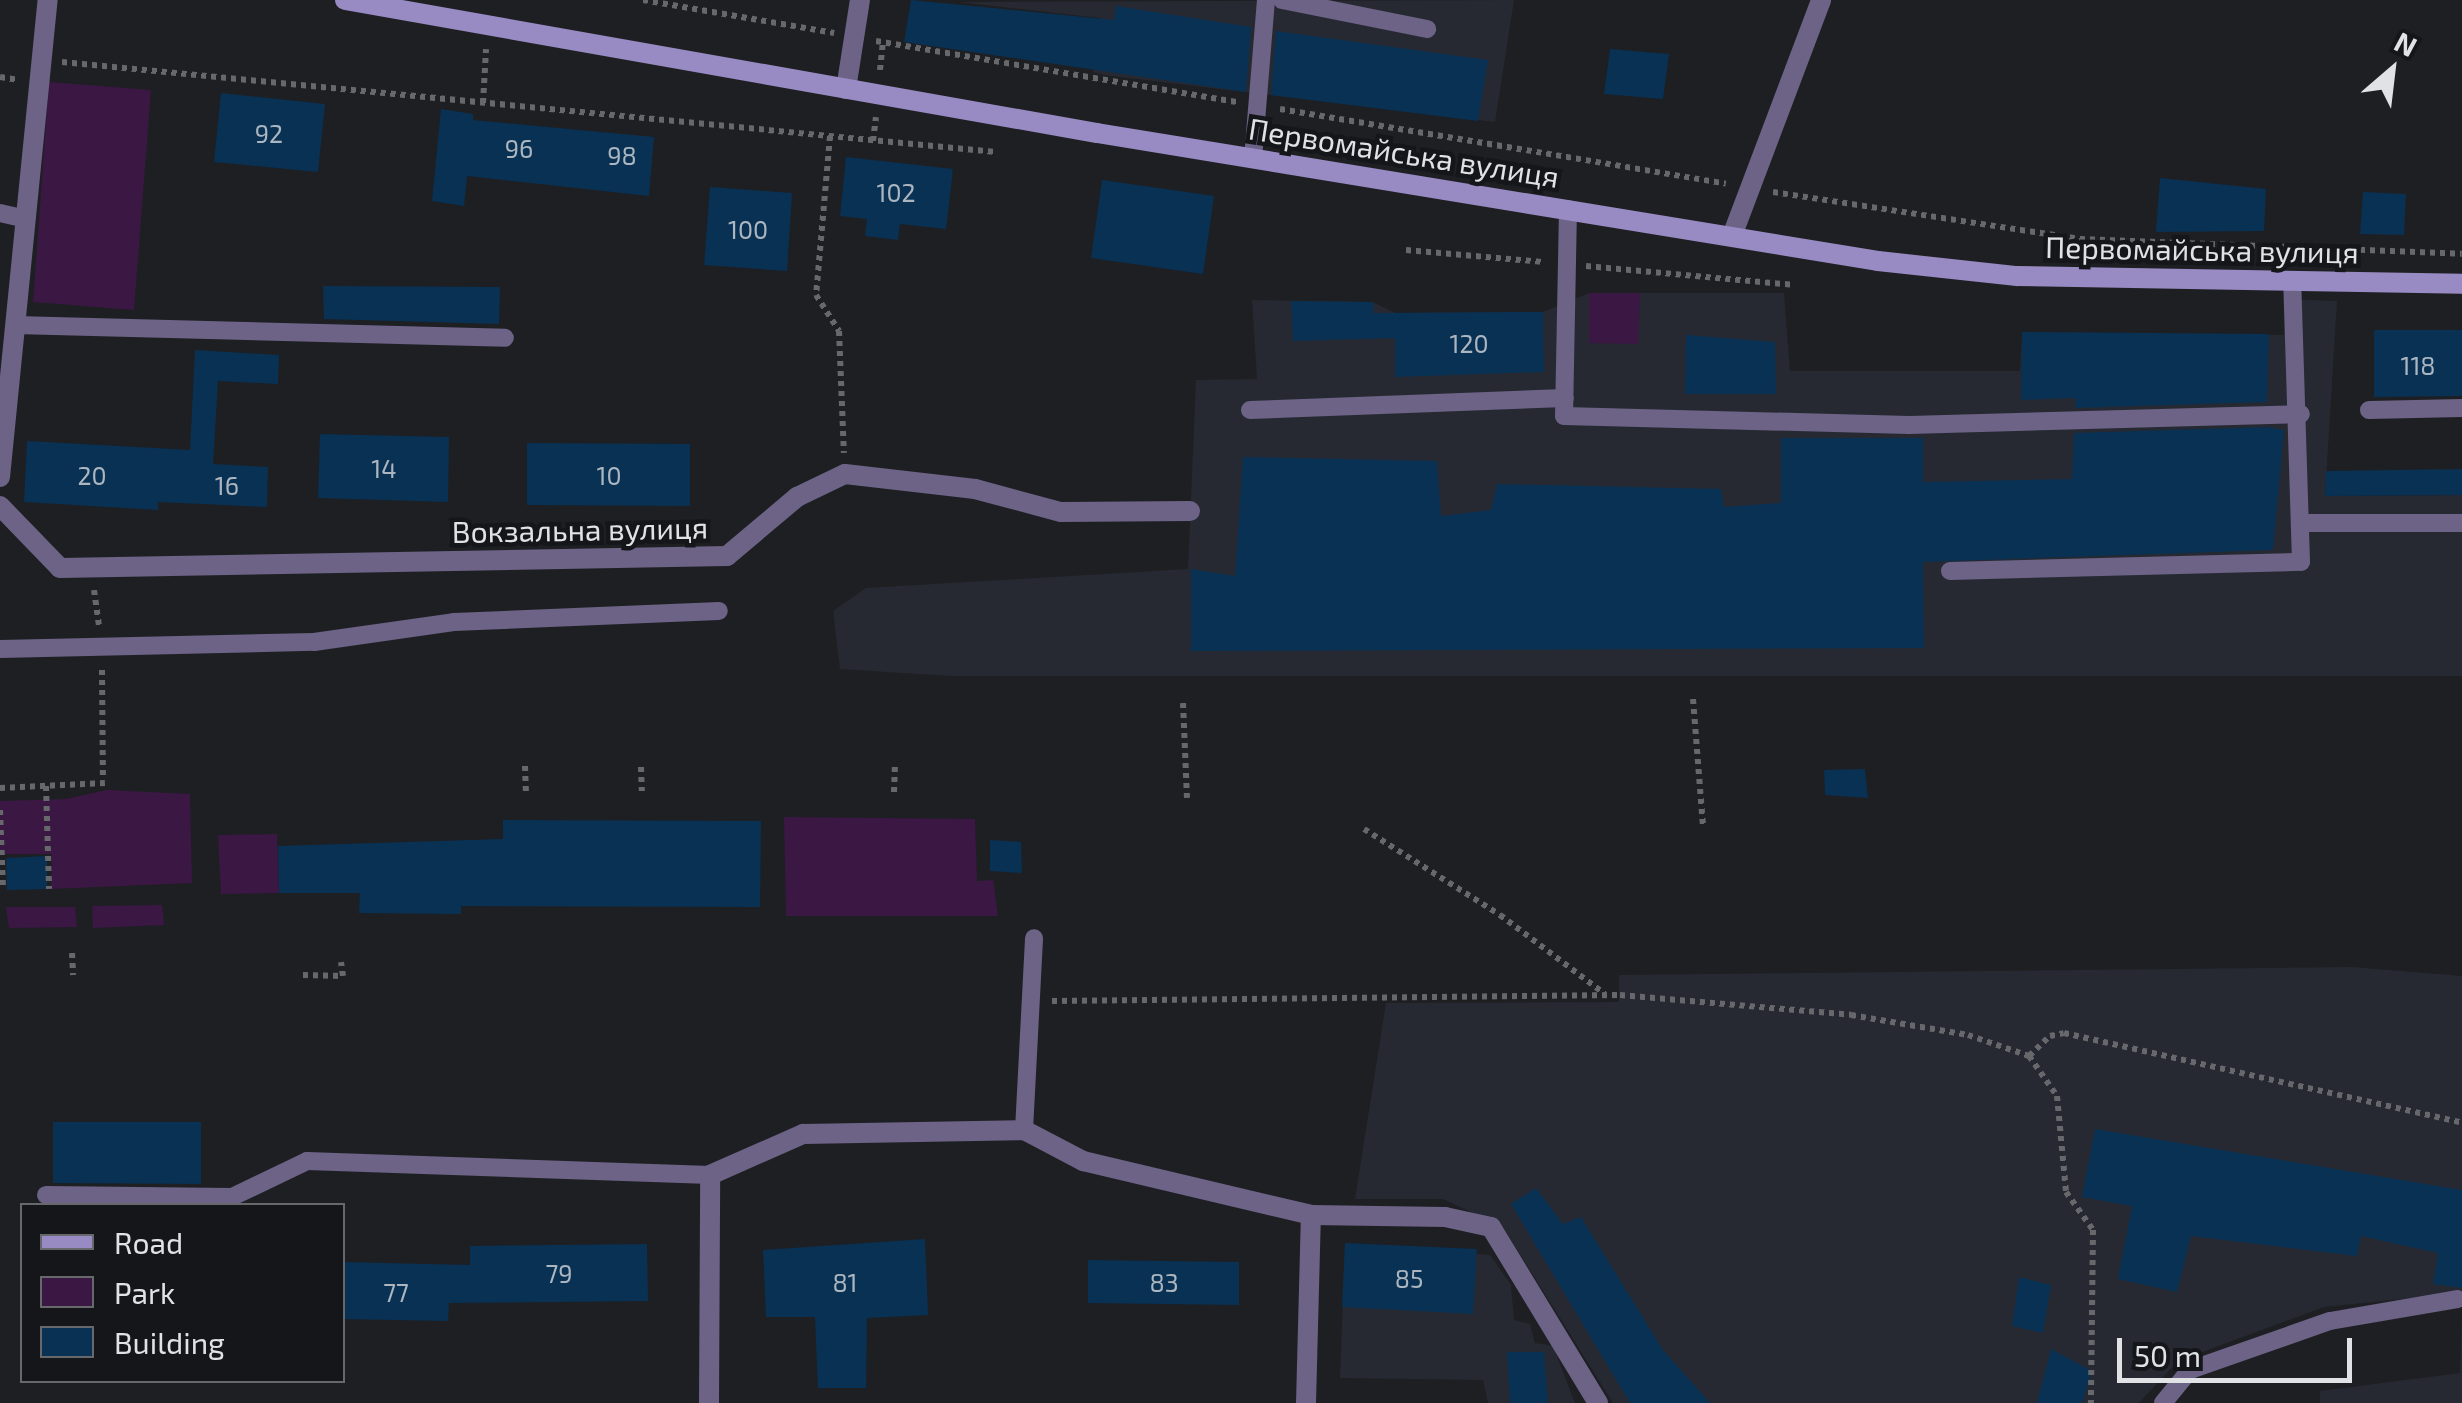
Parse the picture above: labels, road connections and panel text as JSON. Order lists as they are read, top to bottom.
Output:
{
  "streets": {
    "street": ["Первомайська вулиця", "Вокзальна вулиця"]
  },
  "house_numbers": [
    "92",
    "96",
    "98",
    "102",
    "100",
    "120",
    "118",
    "14",
    "20",
    "10",
    "16",
    "79",
    "85",
    "81",
    "83",
    "77"
  ],
  "legend": ["Road", "Park", "Building"],
  "scale_bar": "50 m",
  "north": "top right"
}
